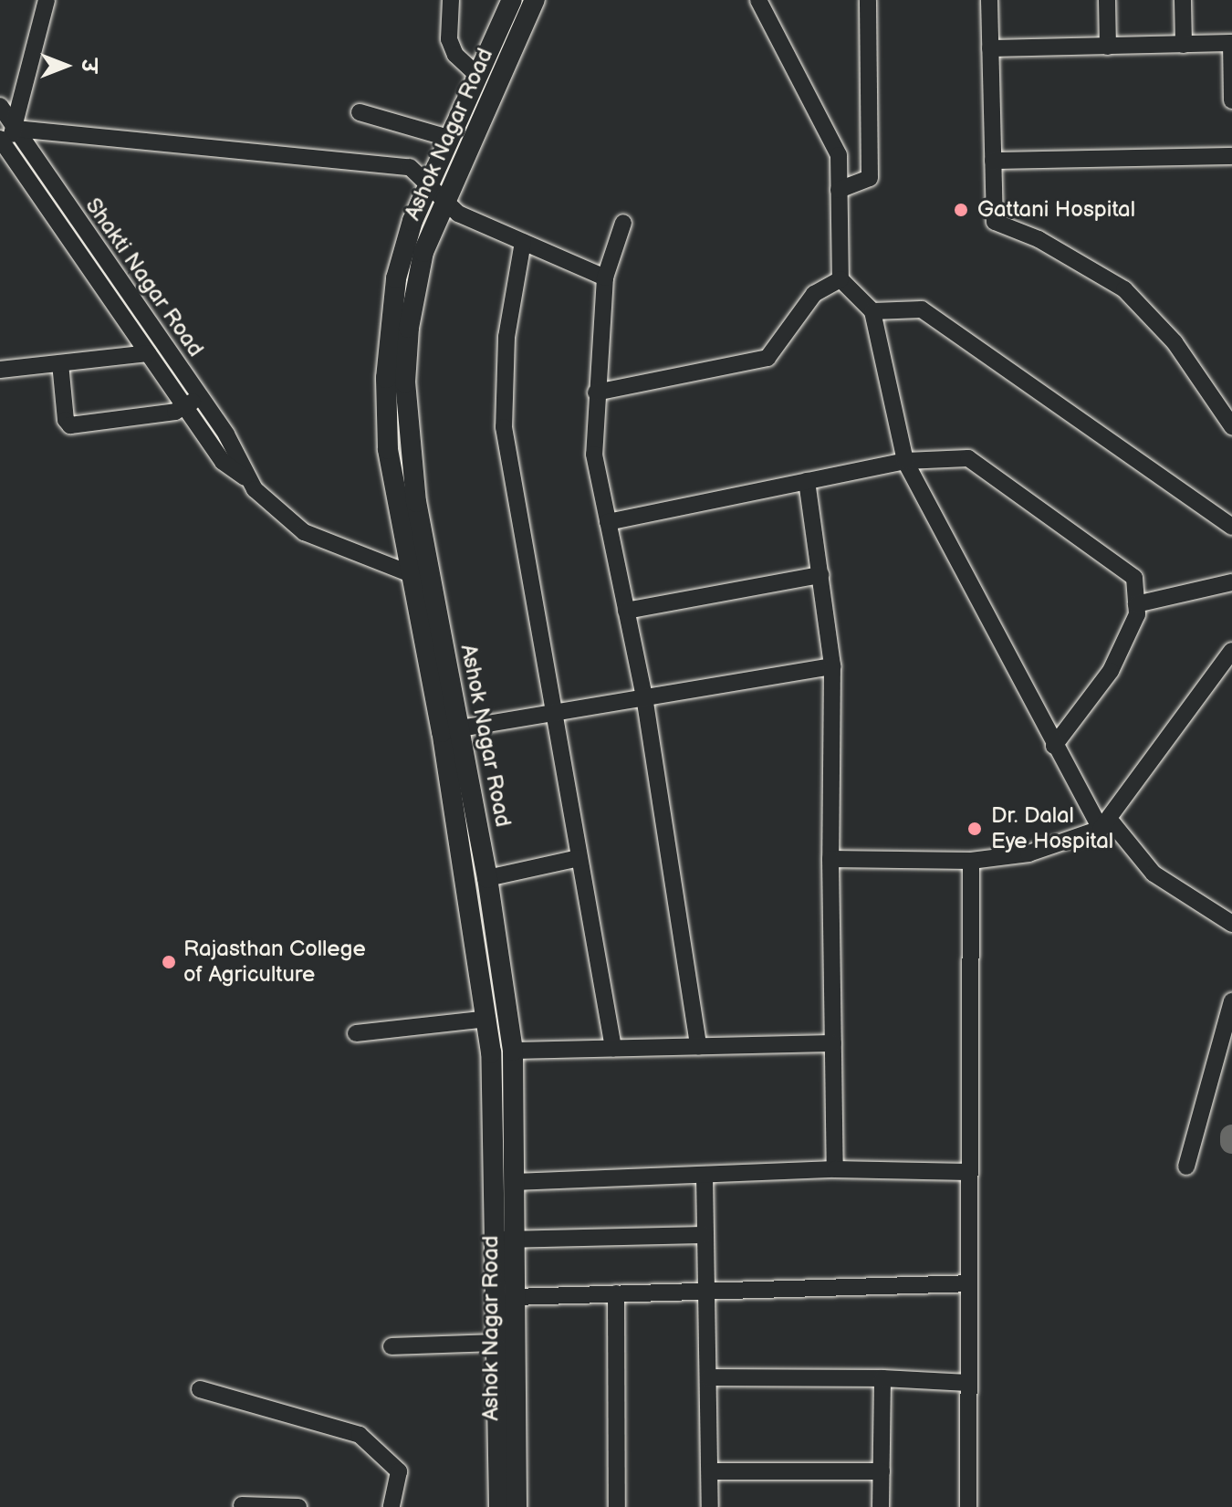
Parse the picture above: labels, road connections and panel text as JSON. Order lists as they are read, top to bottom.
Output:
{
  "streets": {
    "main road": ["Ashok Nagar Road"],
    "street": ["Shakti Nagar Road"]
  },
  "crossings": [
    ["Ashok Nagar Road", "Shakti Nagar Road"]
  ],
  "places": ["Gattani Hospital", "Dr. Dalal Eye Hospital", "Rajasthan College of Agriculture"],
  "north": "right"
}
